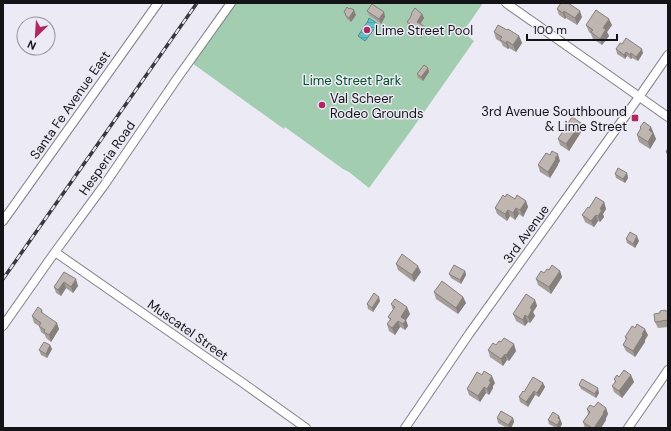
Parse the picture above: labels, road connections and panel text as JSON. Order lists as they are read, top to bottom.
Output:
{
  "streets": {
    "street": [
      "Santa Fe Avenue East",
      "Hesperia Road",
      "3rd Avenue",
      "Muscatel Street"
    ]
  },
  "crossings": [
    ["Hesperia Road", "Muscatel Street"]
  ],
  "parks": ["Lime Street Park"],
  "places": {
    "other": ["Lime Street Pool", "Val Scheer Rodeo Grounds"],
    "transit": ["3rd Avenue Southbound & Lime Street"]
  },
  "scale_bar": "100 m",
  "north": "bottom left"
}
